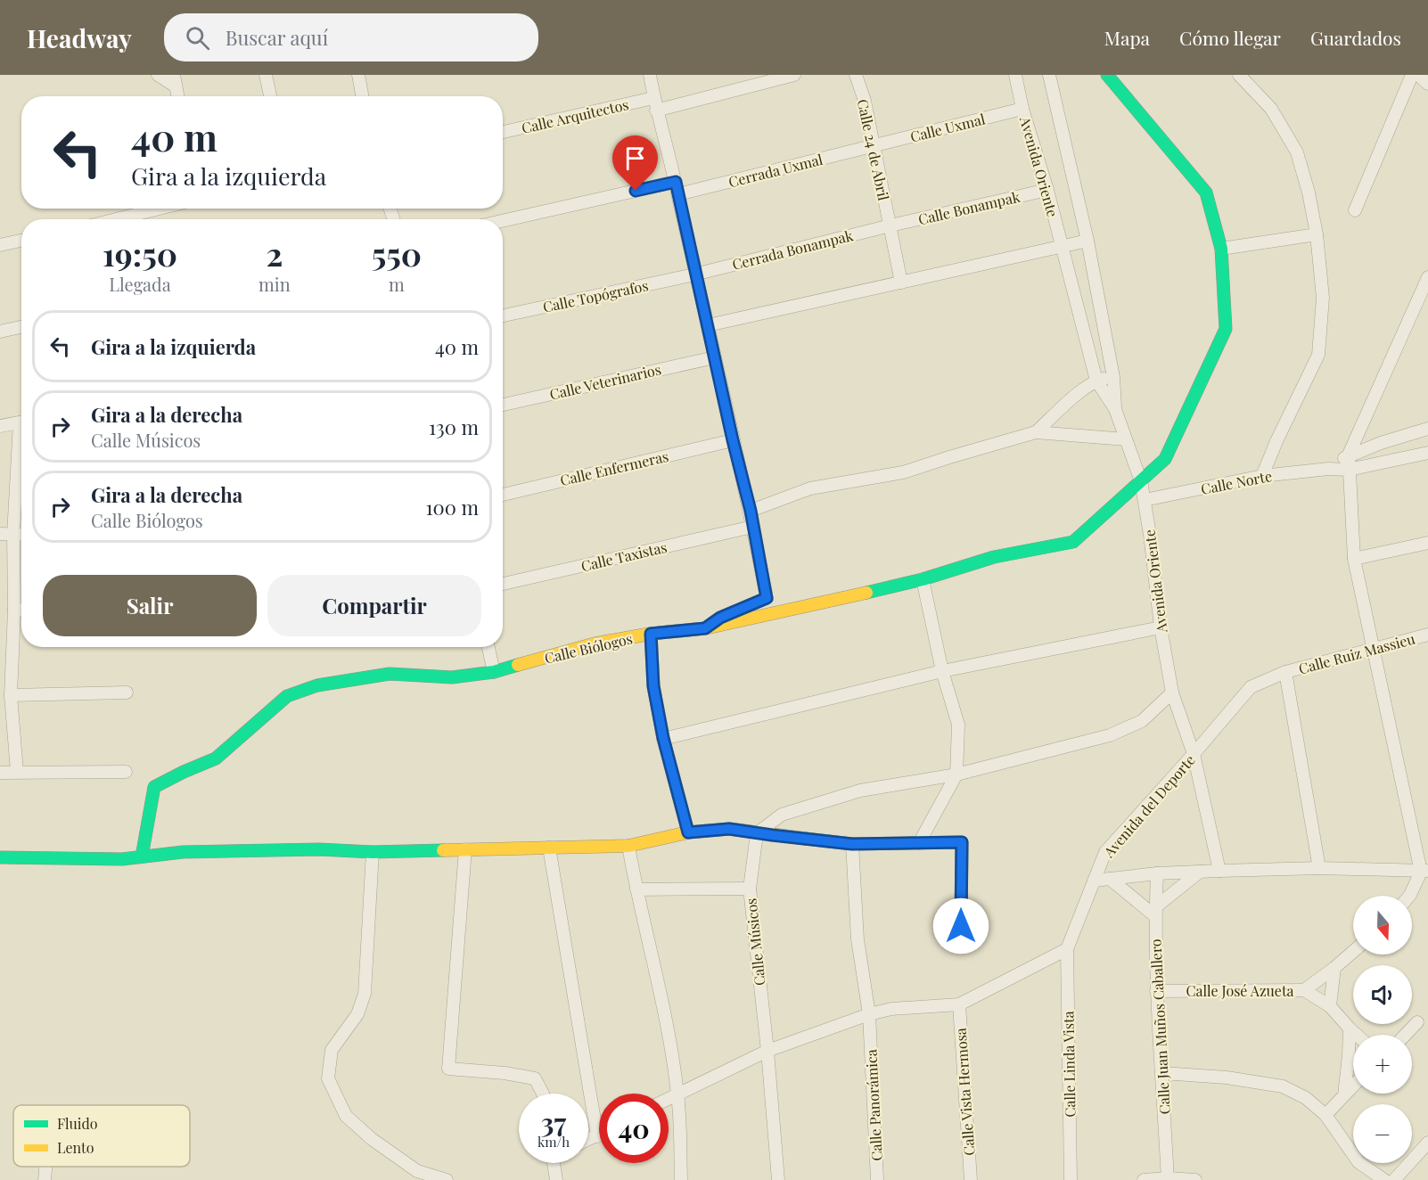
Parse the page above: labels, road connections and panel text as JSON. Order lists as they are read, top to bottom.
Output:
{
  "streets": {
    "street": [
      "Calle Arquitectos",
      "Calle Uxmal",
      "Calle 24 de Abril",
      "Avenida Oriente",
      "Cerrada Uxmal",
      "Calle Bonampak",
      "Cerrada Bonampak",
      "Calle Topógrafos",
      "Calle Veterinarios",
      "Calle Enfermeras",
      "Calle Norte",
      "Calle Taxistas",
      "Calle Biólogos",
      "Calle Ruiz Massieu",
      "Avenida del Deporte",
      "Calle Músicos",
      "Calle José Azueta",
      "Calle Juan Muños Caballero",
      "Calle Linda Vista",
      "Calle Vista Hermosa",
      "Calle Panorámica"
    ]
  },
  "crossings": [
    ["Calle Arquitectos", "Calle Biólogos"],
    ["Calle Uxmal", "Calle 24 de Abril"],
    ["Calle Uxmal", "Avenida Oriente"],
    ["Calle Uxmal", "Cerrada Uxmal"],
    ["Calle 24 de Abril", "Cerrada Uxmal"],
    ["Calle 24 de Abril", "Calle Bonampak"],
    ["Calle 24 de Abril", "Cerrada Bonampak"],
    ["Avenida Oriente", "Calle Bonampak"],
    ["Avenida Oriente", "Calle Norte"],
    ["Avenida Oriente", "Avenida del Deporte"],
    ["Cerrada Uxmal", "Calle Biólogos"],
    ["Calle Bonampak", "Cerrada Bonampak"],
    ["Cerrada Bonampak", "Calle Topógrafos"],
    ["Cerrada Bonampak", "Calle Biólogos"],
    ["Calle Topógrafos", "Calle Biólogos"],
    ["Calle Veterinarios", "Calle Biólogos"],
    ["Calle Enfermeras", "Calle Biólogos"],
    ["Calle Taxistas", "Calle Biólogos"],
    ["Calle Ruiz Massieu", "Avenida del Deporte"],
    ["Avenida del Deporte", "Calle Linda Vista"],
    ["Calle José Azueta", "Calle Juan Muños Caballero"]
  ],
  "legend": ["Fluido", "Lento"],
  "north": "bottom",
  "page": {
    "header": "Headway",
    "search": "Buscar aquí",
    "nav": ["Mapa", "Cómo llegar", "Guardados"],
    "turn": ["40 m", "Gira a la izquierda"],
    "eta": [
      "19:50",
      "Llegada",
      "2",
      "min",
      "550",
      "m"
    ],
    "list": [
      {
        "name": "Gira a la izquierda",
        "value": "40 m"
      },
      {
        "name": "Gira a la derecha",
        "note": "Calle Músicos",
        "value": "130 m"
      },
      {
        "name": "Gira a la derecha",
        "note": "Calle Biólogos",
        "value": "100 m"
      }
    ],
    "buttons": ["Salir", "Compartir"],
    "map_buttons": ["+", "−"],
    "speed": "37 km/h",
    "limit": "40"
  }
}
